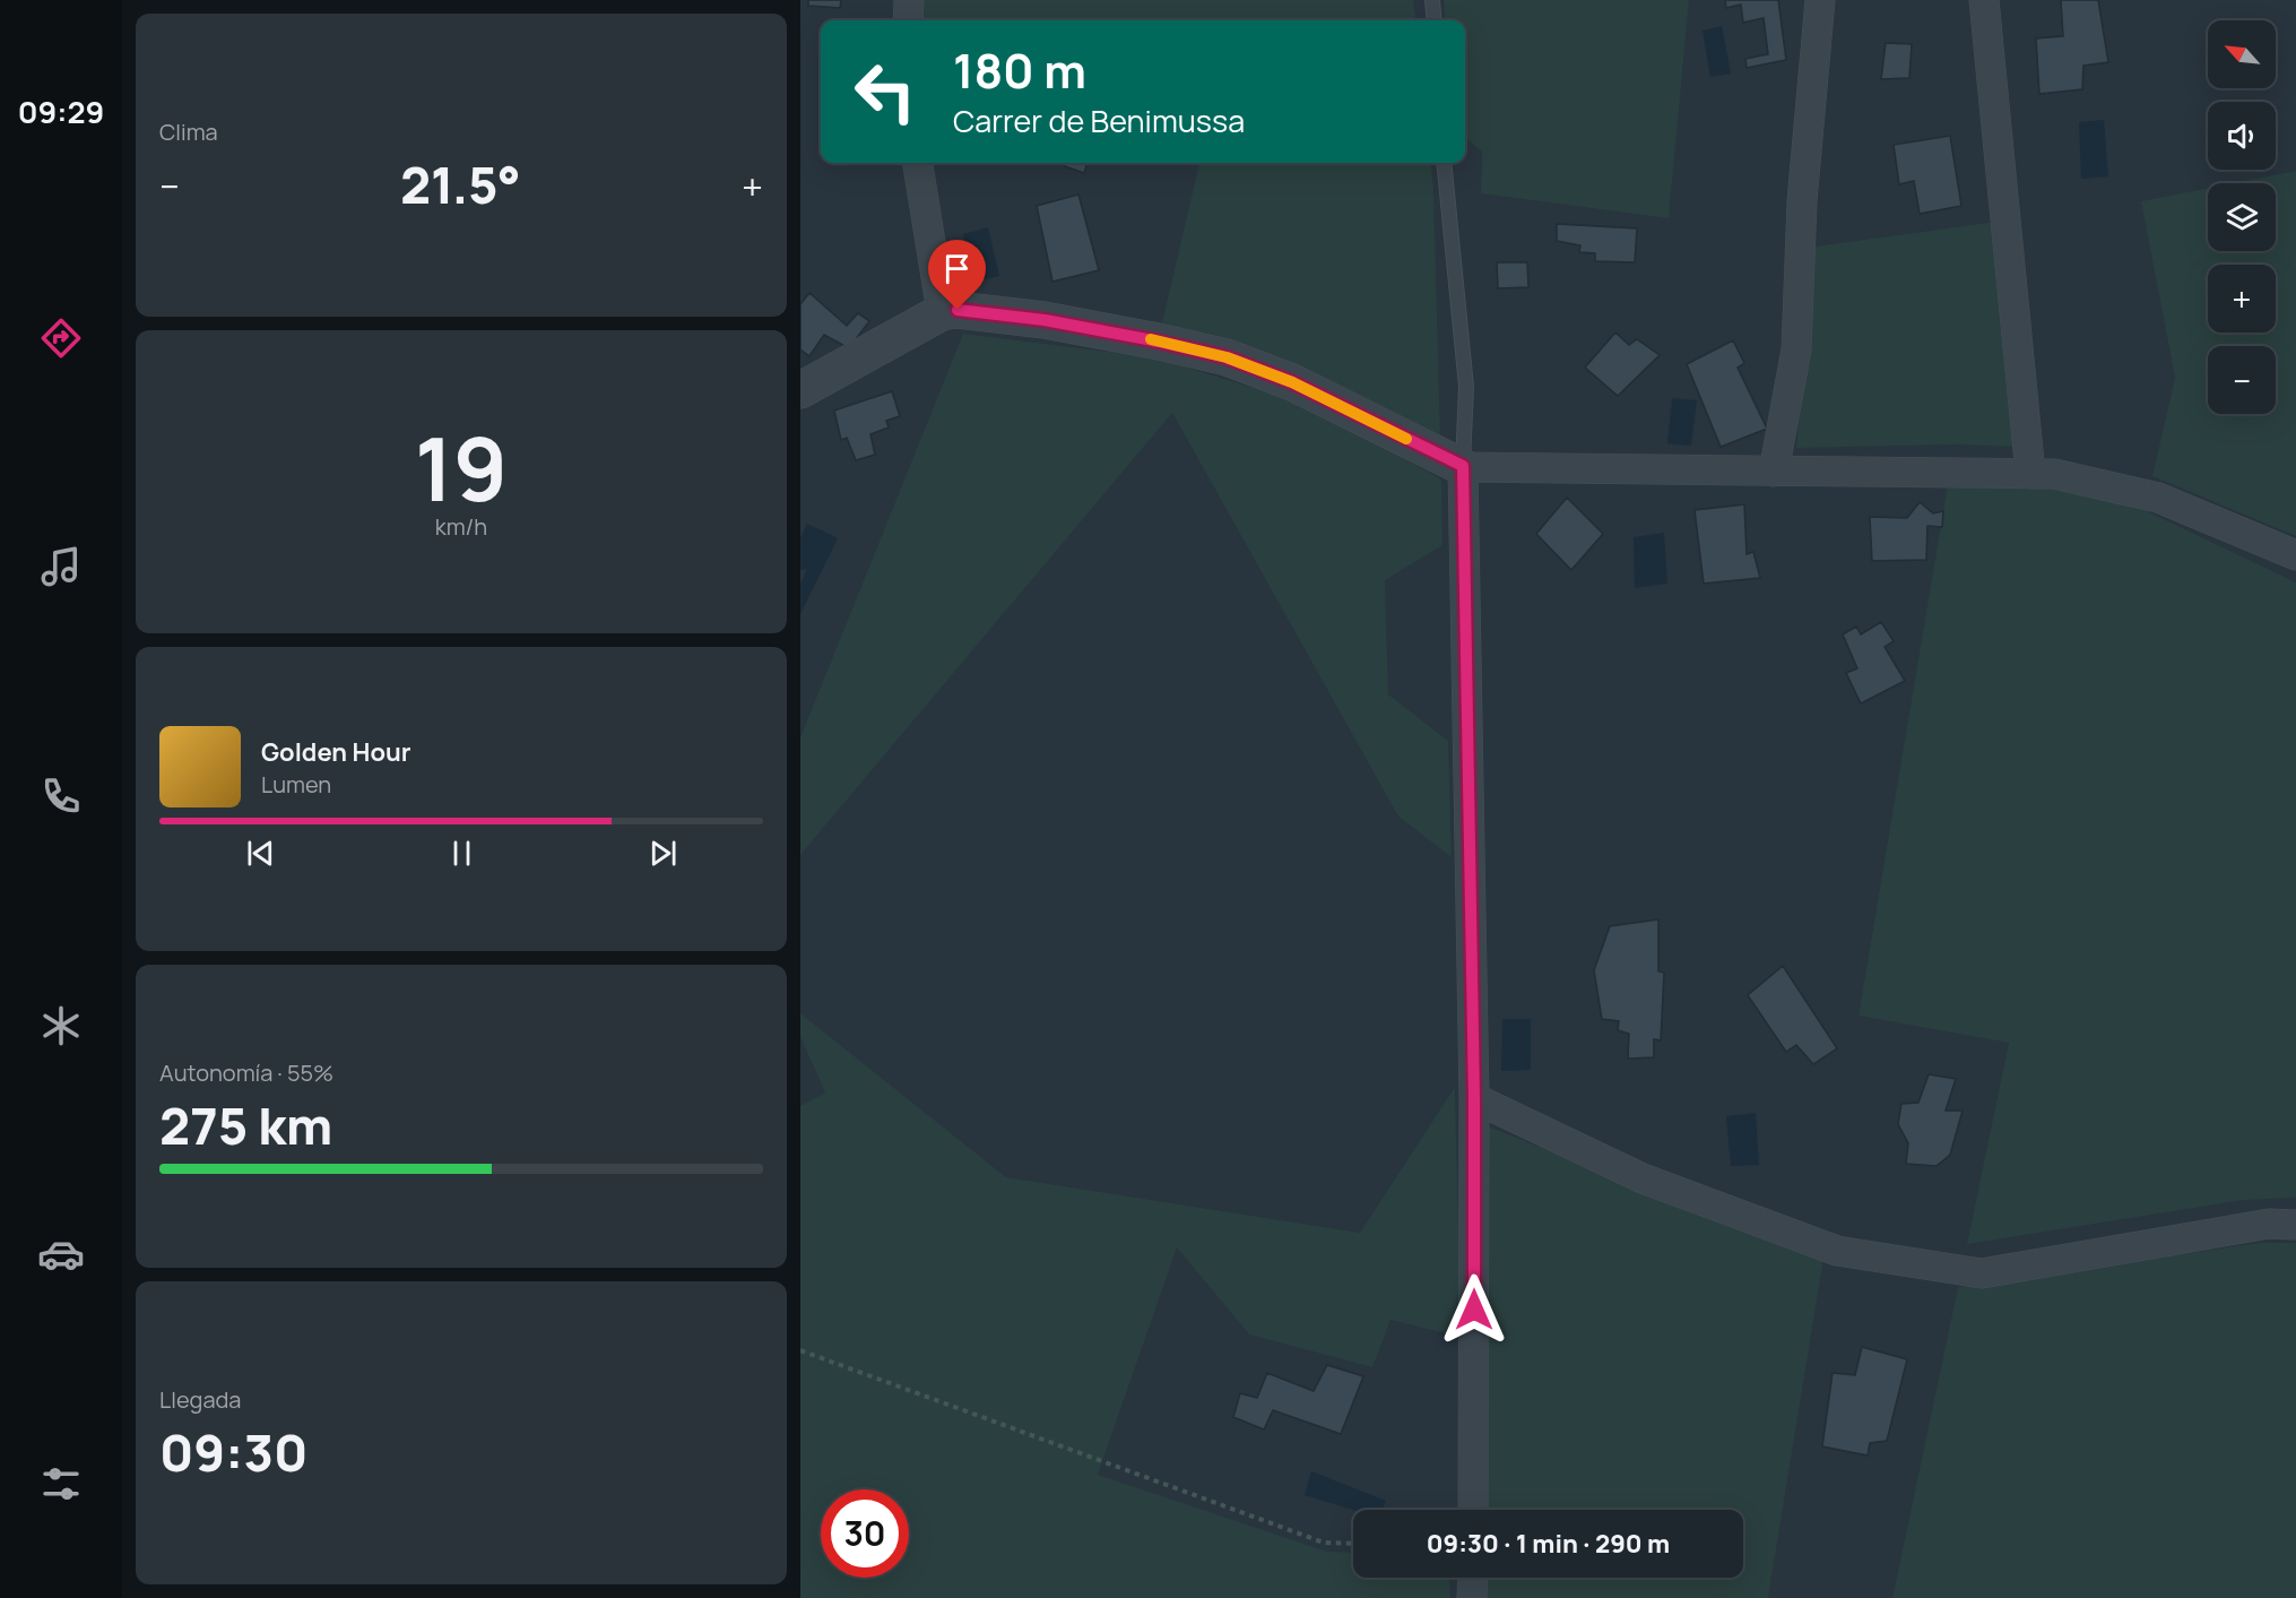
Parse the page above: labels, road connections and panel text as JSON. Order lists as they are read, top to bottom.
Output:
{
  "north": "top left",
  "page": {
    "tabs": "09:29",
    "tile": [
      "Clima",
      ["19", "km/h"],
      ["Autonomía · 55%", "275 km"],
      ["Llegada", "09:30"]
    ],
    "map_buttons": ["+", "−"],
    "turn": ["180 m", "Carrer de Benimussa"],
    "heat": ["−", "21.5°", "+"],
    "song": ["Golden Hour", "Lumen"],
    "limit": "30",
    "trip": "09:30 · 1 min · 290 m"
  }
}
